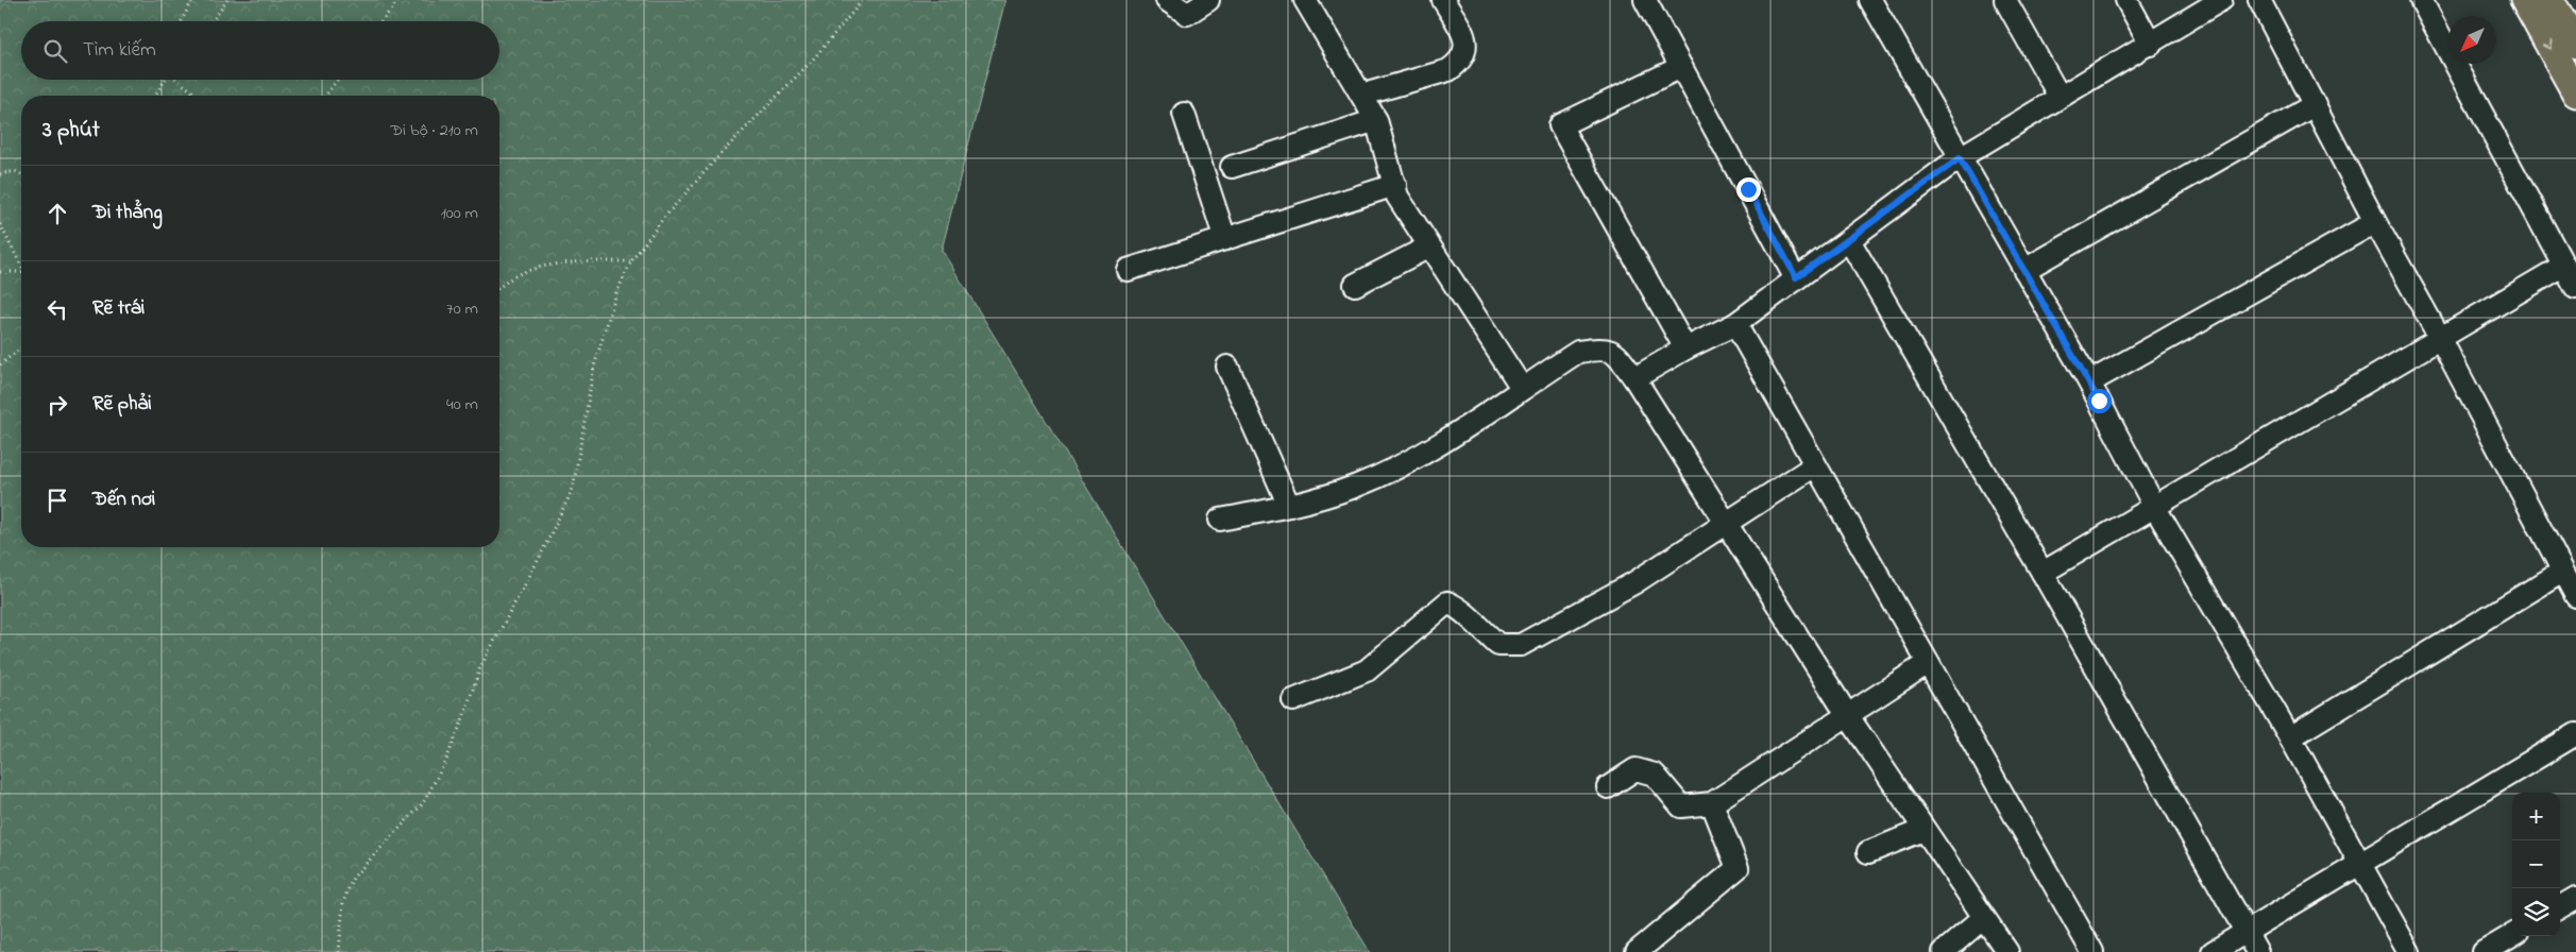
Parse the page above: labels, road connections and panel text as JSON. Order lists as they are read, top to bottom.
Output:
{
  "north": "bottom left",
  "page": {
    "search": "Tìm kiếm",
    "heading": ["3 phút", "Đi bộ · 210 m"],
    "list": [
      ["Đi thẳng", "100 m"],
      ["Rẽ trái", "70 m"],
      ["Rẽ phải", "40 m"],
      "Đến nơi"
    ],
    "map_buttons": ["+", "−"]
  }
}
